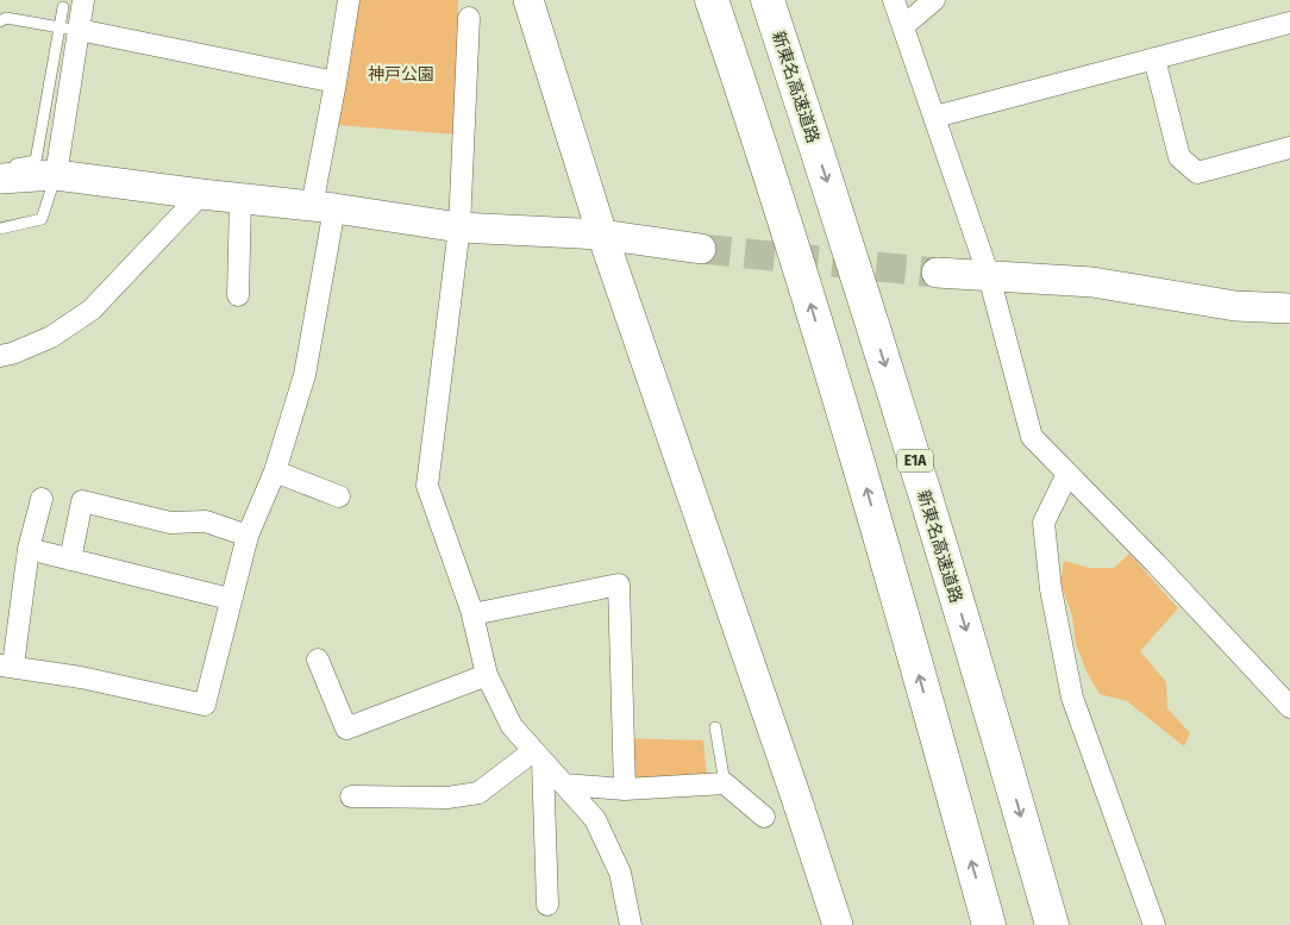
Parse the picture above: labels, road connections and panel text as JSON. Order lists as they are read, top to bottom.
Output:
{
  "streets": {
    "highway": ["新東名高速道路", "E1A"]
  },
  "parks": ["神戸公園"]
}
